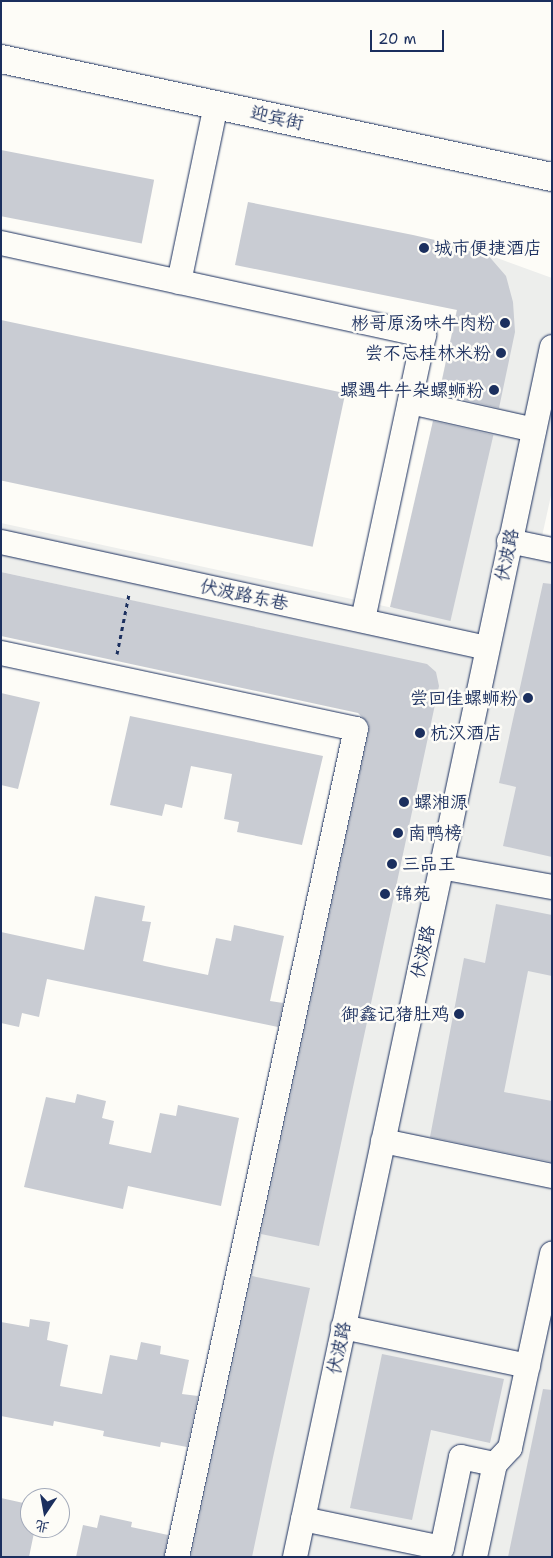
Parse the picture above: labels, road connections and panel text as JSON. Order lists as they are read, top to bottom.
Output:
{
  "streets": {
    "main road": ["迎宾街"],
    "street": ["伏波路", "伏波路东巷"]
  },
  "crossings": [
    ["伏波路", "伏波路东巷"]
  ],
  "places": [
    "城市便捷酒店",
    "彬哥原汤味牛肉粉",
    "尝不忘桂林米粉",
    "螺遇牛牛杂螺蛳粉",
    "尝回佳螺蛳粉",
    "杭汉酒店",
    "螺湘源",
    "南鸭榜",
    "三品王",
    "锦苑",
    "御鑫记猪肚鸡"
  ],
  "scale_bar": "20 m",
  "north": "bottom"
}
